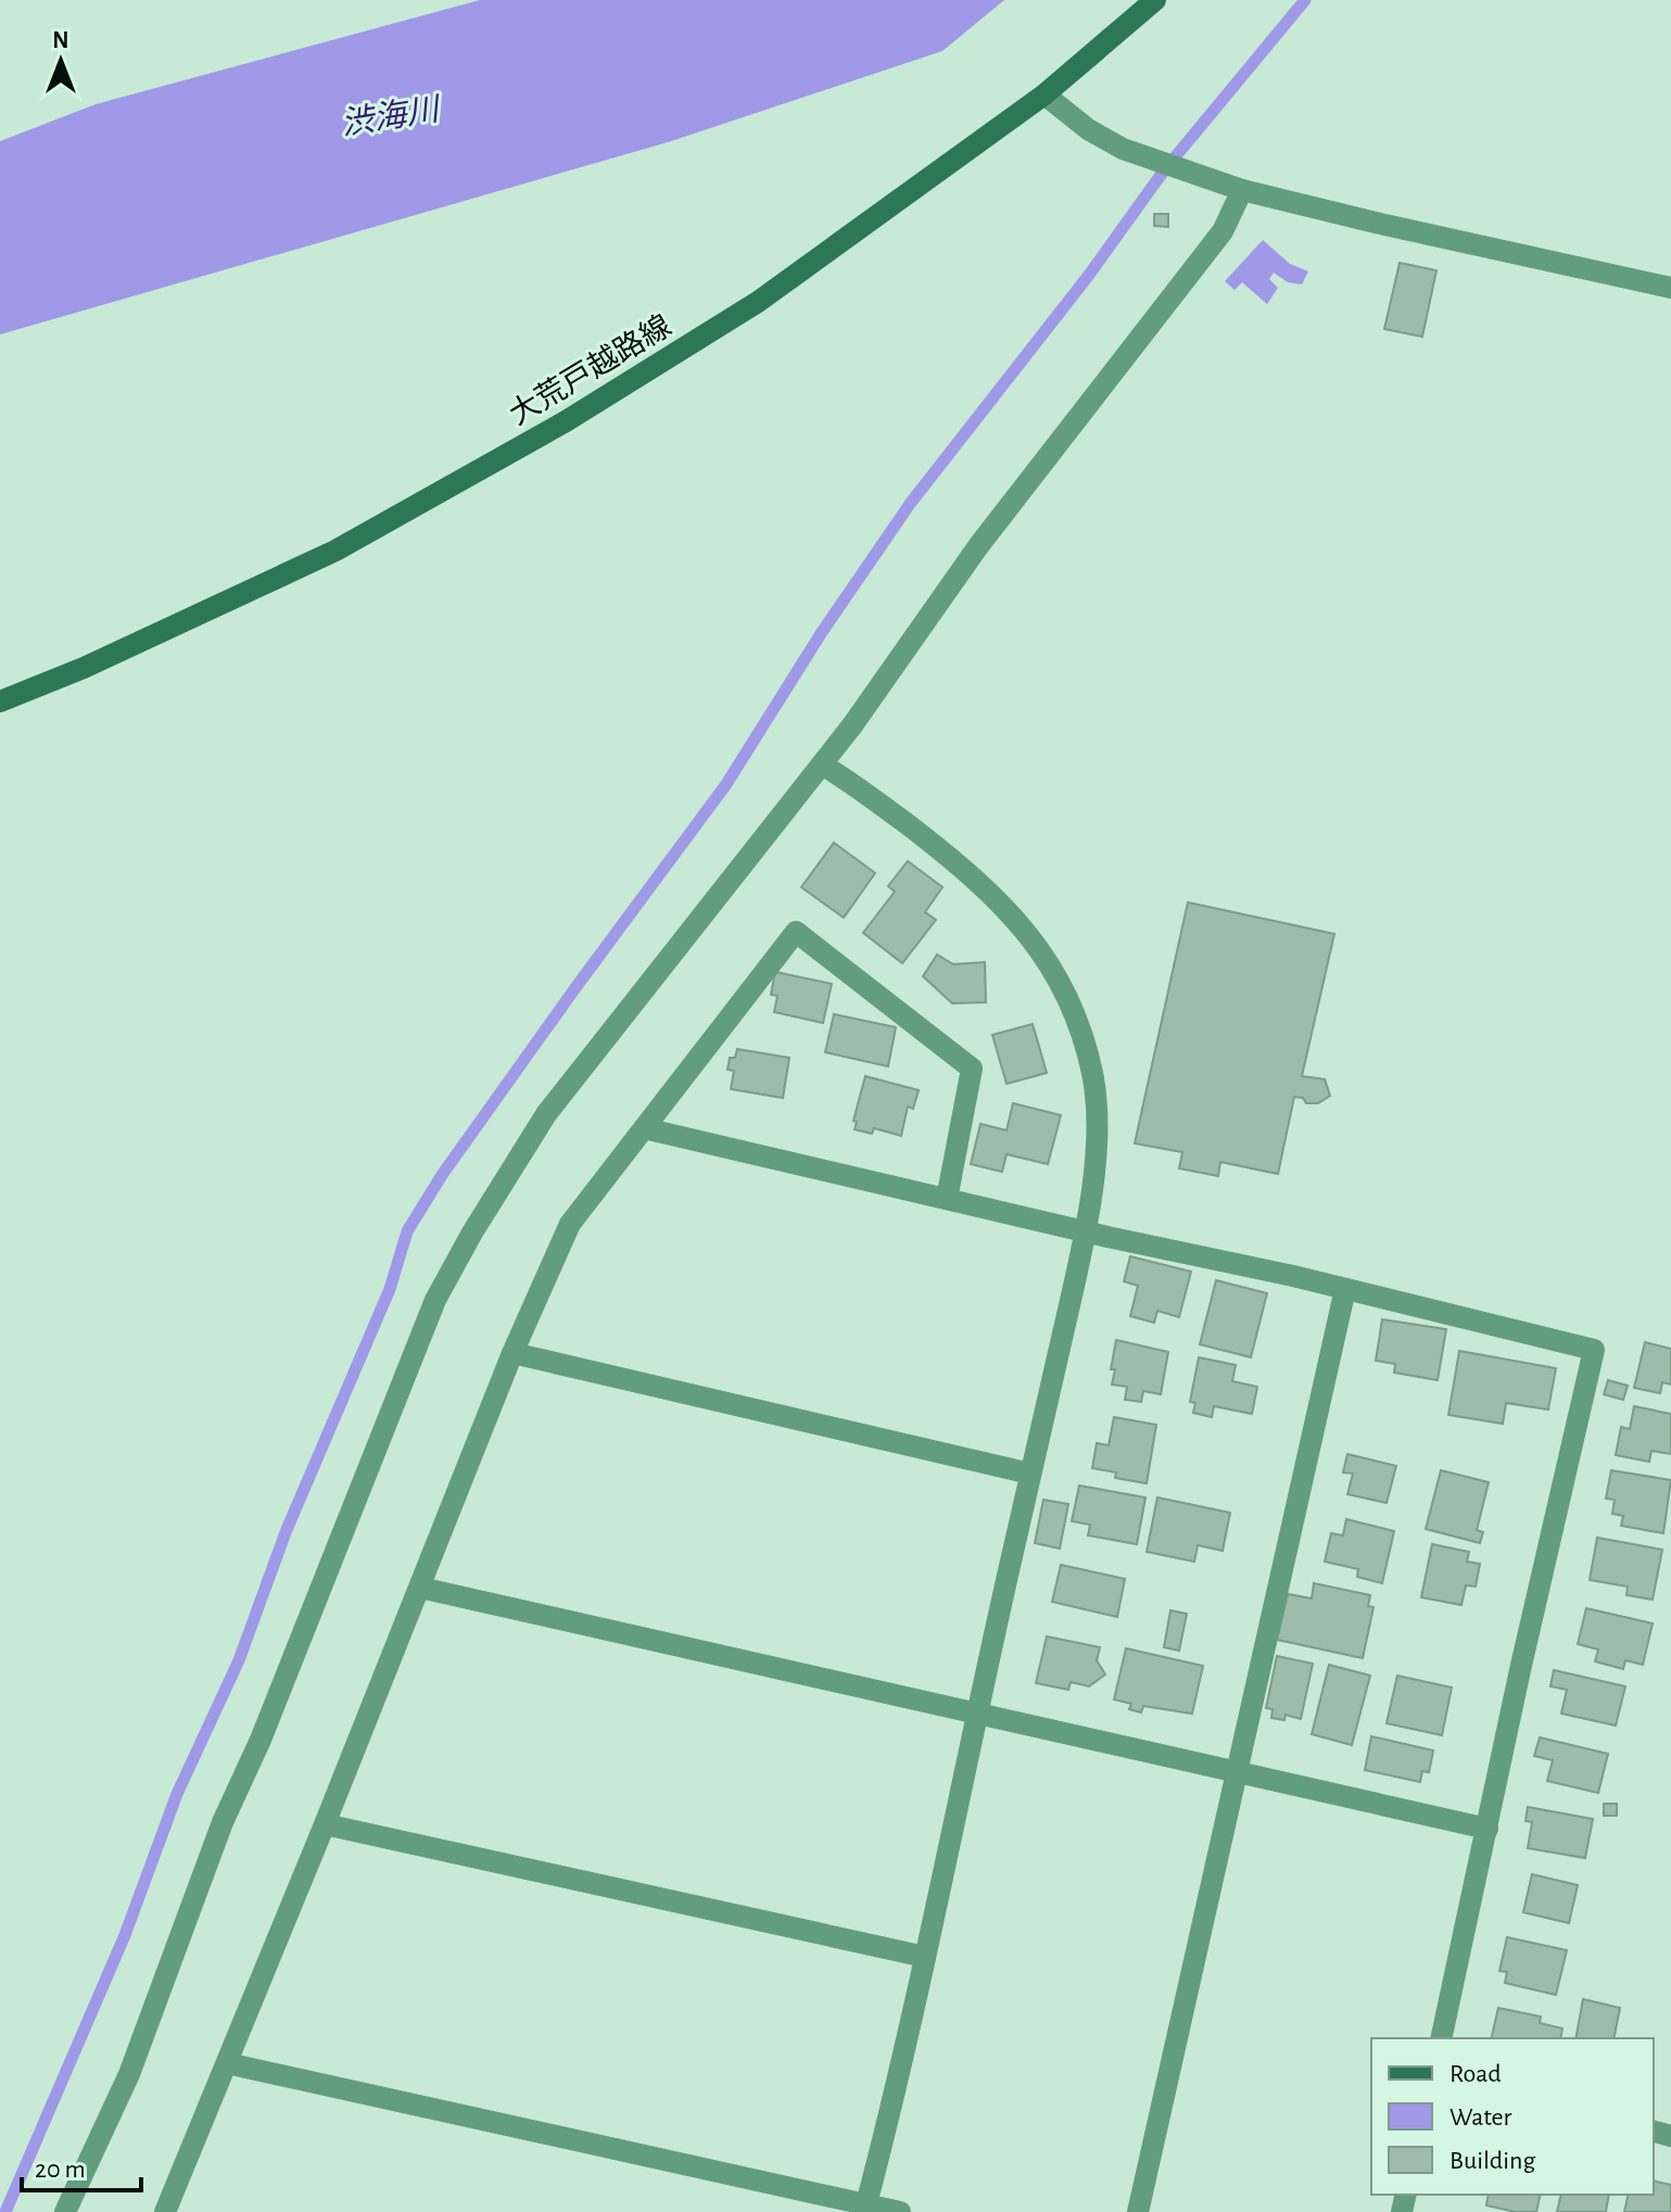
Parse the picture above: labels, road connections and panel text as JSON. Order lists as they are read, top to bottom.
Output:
{
  "streets": {
    "main road": ["大荒戸越路線"]
  },
  "water": ["渋海川"],
  "legend": ["Road", "Water", "Building"],
  "scale_bar": "20 m",
  "north": "top"
}
